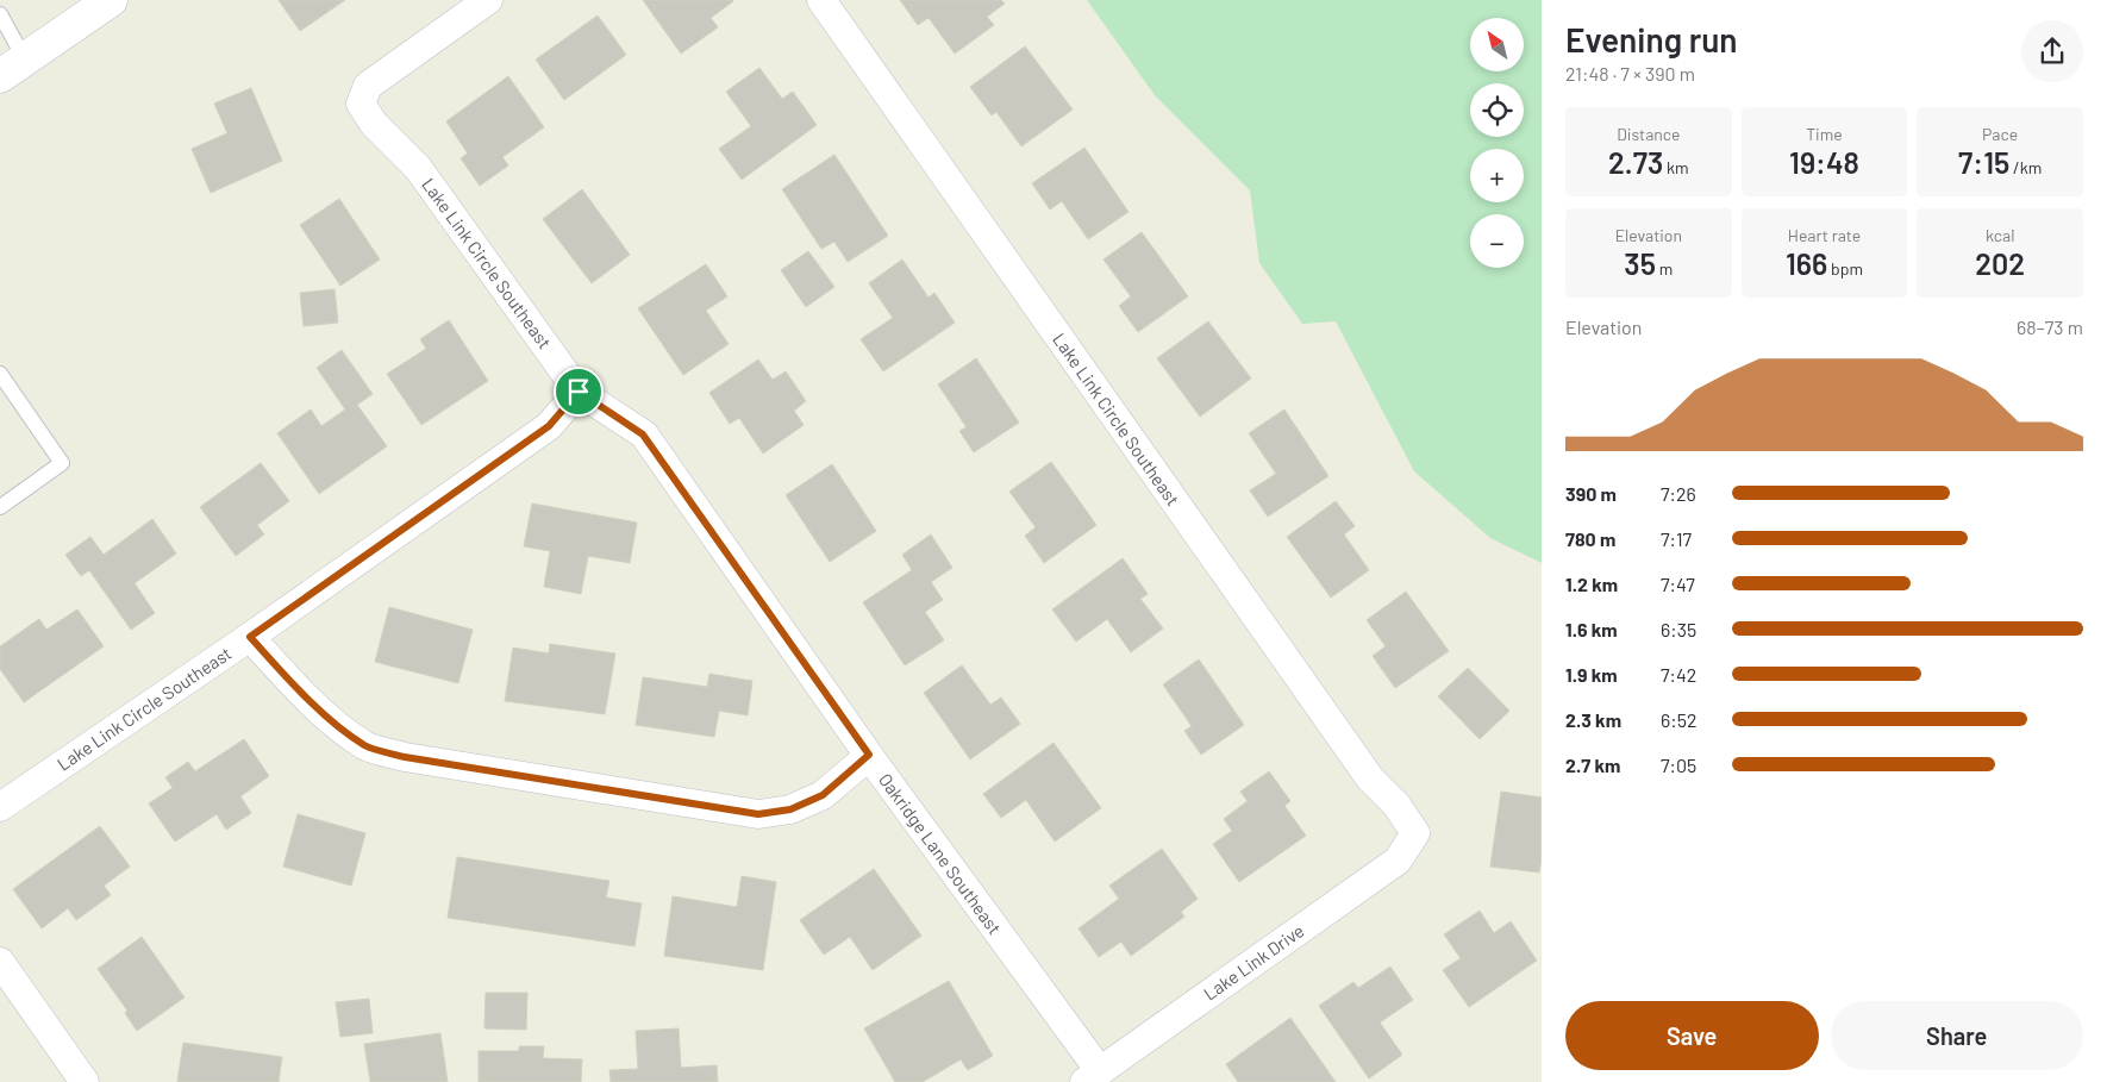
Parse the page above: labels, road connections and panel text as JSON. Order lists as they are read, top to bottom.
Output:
{
  "streets": {
    "street": ["Lake Link Circle Southeast", "Oakridge Lane Southeast", "Lake Link Drive"]
  },
  "crossings": [
    ["Lake Link Circle Southeast", "Oakridge Lane Southeast"],
    ["Lake Link Circle Southeast", "Lake Link Drive"],
    ["Oakridge Lane Southeast", "Lake Link Drive"]
  ],
  "north": "top left",
  "page": {
    "heading": ["Evening run", "21:48 · 7 × 390 m"],
    "map_buttons": ["+", "−"],
    "stats": [
      ["Distance", "2.73 km"],
      ["Time", "19:48"],
      ["Pace", "7:15 /km"],
      ["Elevation", "35 m"],
      ["Heart rate", "166 bpm"],
      ["kcal", "202"]
    ],
    "chart": ["Elevation", "68–73 m"],
    "list": [
      {
        "name": "390 m",
        "note": "7:26"
      },
      {
        "name": "780 m",
        "note": "7:17"
      },
      {
        "name": "1.2 km",
        "note": "7:47"
      },
      {
        "name": "1.6 km",
        "note": "6:35"
      },
      {
        "name": "1.9 km",
        "note": "7:42"
      },
      {
        "name": "2.3 km",
        "note": "6:52"
      },
      {
        "name": "2.7 km",
        "note": "7:05"
      }
    ],
    "buttons": ["Save", "Share"]
  }
}
